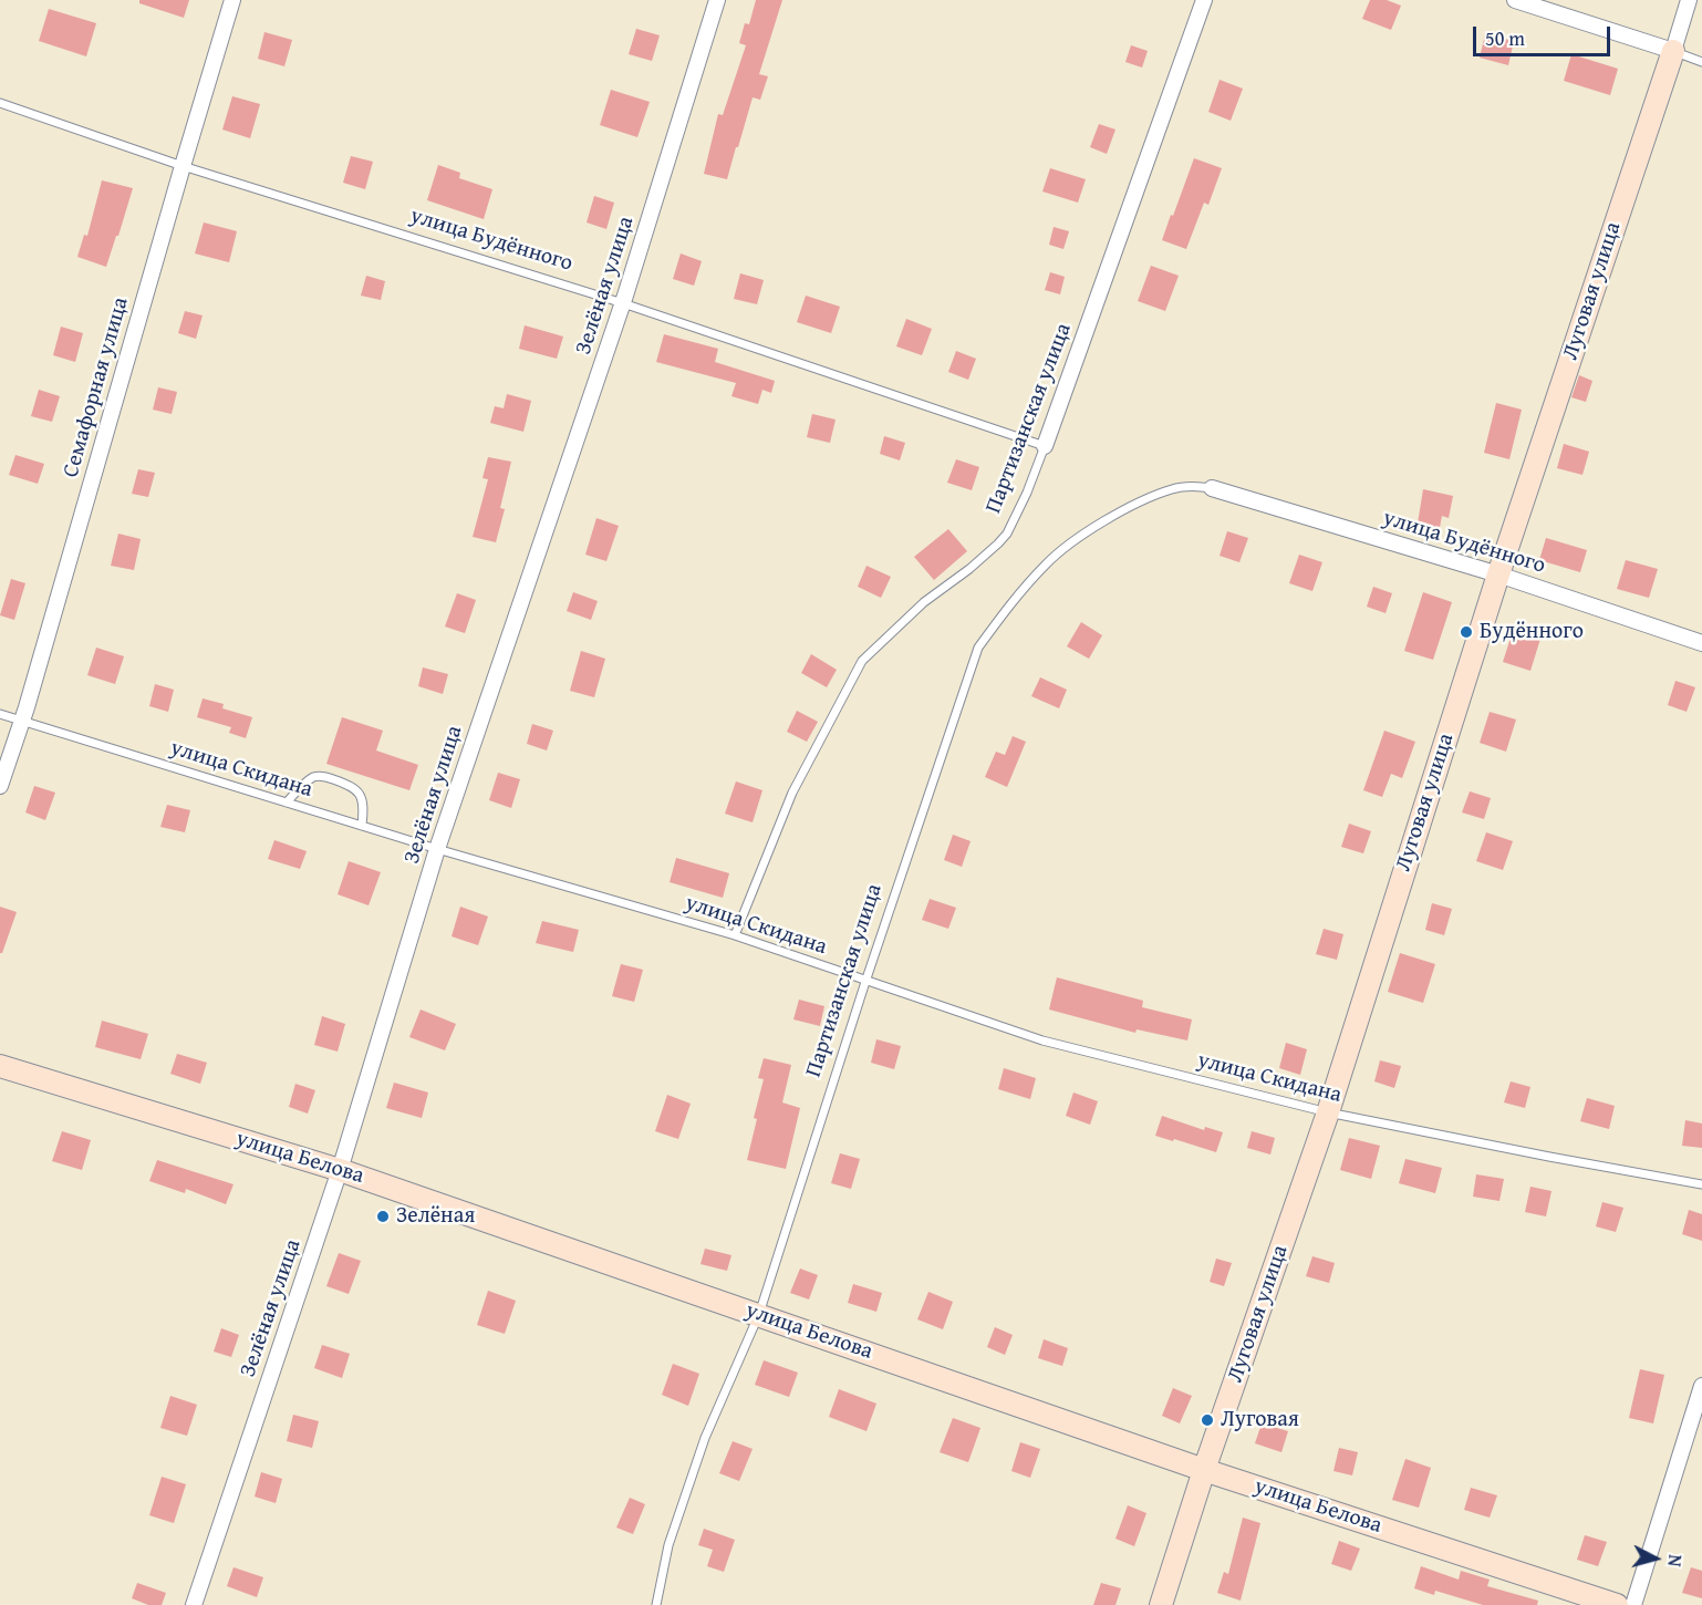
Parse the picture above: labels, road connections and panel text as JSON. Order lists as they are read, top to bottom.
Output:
{
  "streets": {
    "street": [
      "улица Будённого",
      "Зелёная улица",
      "Луговая улица",
      "Семафорная улица",
      "Партизанская улица",
      "улица Белова"
    ],
    "lane": ["улица Скидана"]
  },
  "crossings": [
    ["улица Будённого", "Зелёная улица"],
    ["улица Будённого", "Луговая улица"],
    ["улица Будённого", "Семафорная улица"],
    ["улица Будённого", "Партизанская улица"],
    ["Зелёная улица", "улица Скидана"],
    ["Зелёная улица", "улица Белова"],
    ["Луговая улица", "улица Скидана"],
    ["Луговая улица", "улица Белова"],
    ["Семафорная улица", "улица Скидана"],
    ["Партизанская улица", "улица Скидана"],
    ["Партизанская улица", "улица Белова"]
  ],
  "places": ["Будённого", "Зелёная", "Луговая"],
  "scale_bar": "50 m",
  "north": "right"
}
